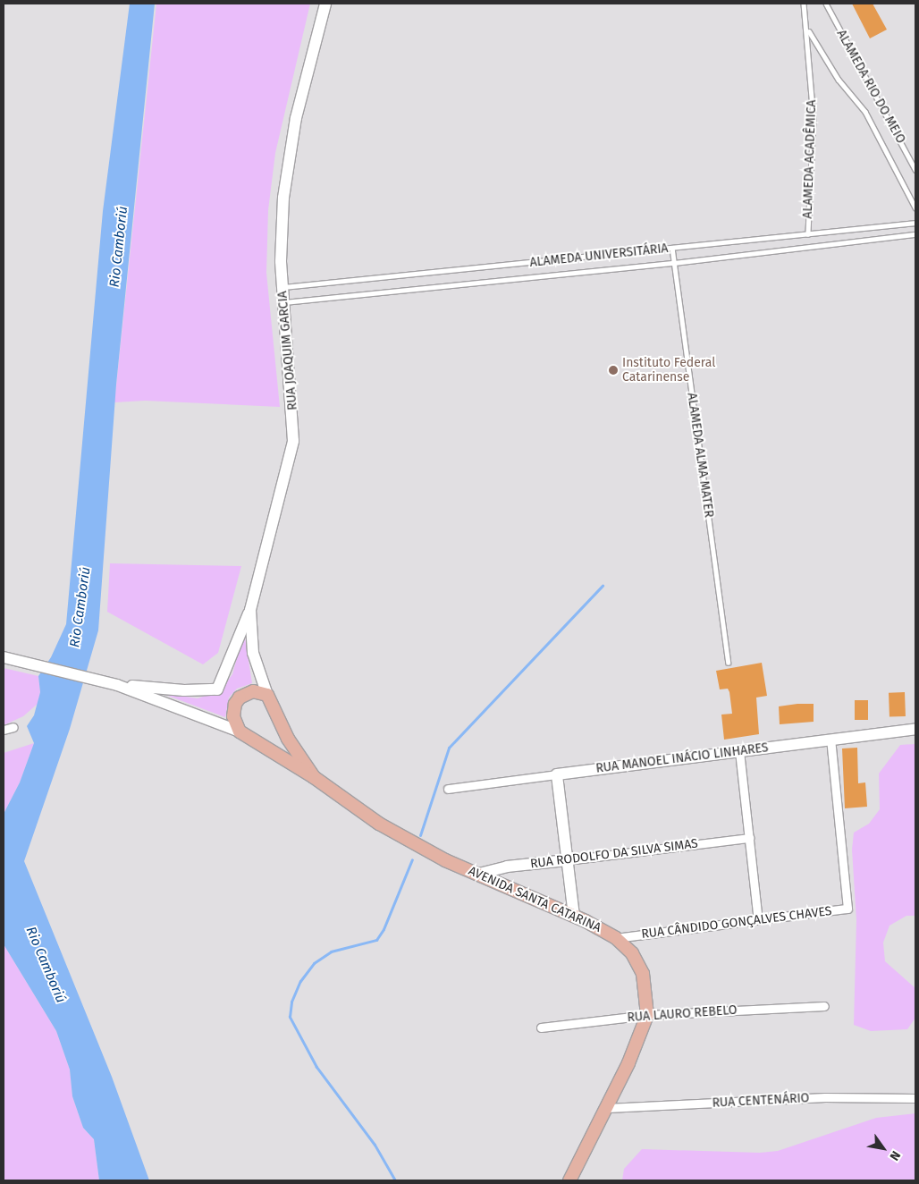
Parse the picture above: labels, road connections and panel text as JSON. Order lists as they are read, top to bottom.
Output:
{
  "streets": {
    "main road": [
      "RUA JOAQUIM GARCIA",
      "RUA MANOEL INÁCIO LINHARES",
      "RUA RODOLFO DA SILVA SIMAS",
      "AVENIDA SANTA CATARINA"
    ],
    "street": ["RUA CÂNDIDO GONÇALVES CHAVES", "RUA LAURO REBELO", "RUA CENTENÁRIO"],
    "lane": [
      "ALAMEDA RIO DO MEIO",
      "ALAMEDA ACADÊMICA",
      "ALAMEDA UNIVERSITÁRIA",
      "ALAMEDA ALMA MATER"
    ]
  },
  "crossings": [
    ["ALAMEDA ACADÊMICA", "ALAMEDA UNIVERSITÁRIA"],
    ["ALAMEDA UNIVERSITÁRIA", "RUA JOAQUIM GARCIA"],
    ["ALAMEDA UNIVERSITÁRIA", "ALAMEDA ALMA MATER"],
    ["RUA JOAQUIM GARCIA", "AVENIDA SANTA CATARINA"],
    ["RUA MANOEL INÁCIO LINHARES", "RUA CÂNDIDO GONÇALVES CHAVES"],
    ["RUA RODOLFO DA SILVA SIMAS", "AVENIDA SANTA CATARINA"],
    ["AVENIDA SANTA CATARINA", "RUA CÂNDIDO GONÇALVES CHAVES"],
    ["AVENIDA SANTA CATARINA", "RUA LAURO REBELO"],
    ["AVENIDA SANTA CATARINA", "RUA CENTENÁRIO"]
  ],
  "water": ["Rio Camboriú"],
  "places": ["Instituto Federal Catarinense"],
  "north": "bottom right"
}
